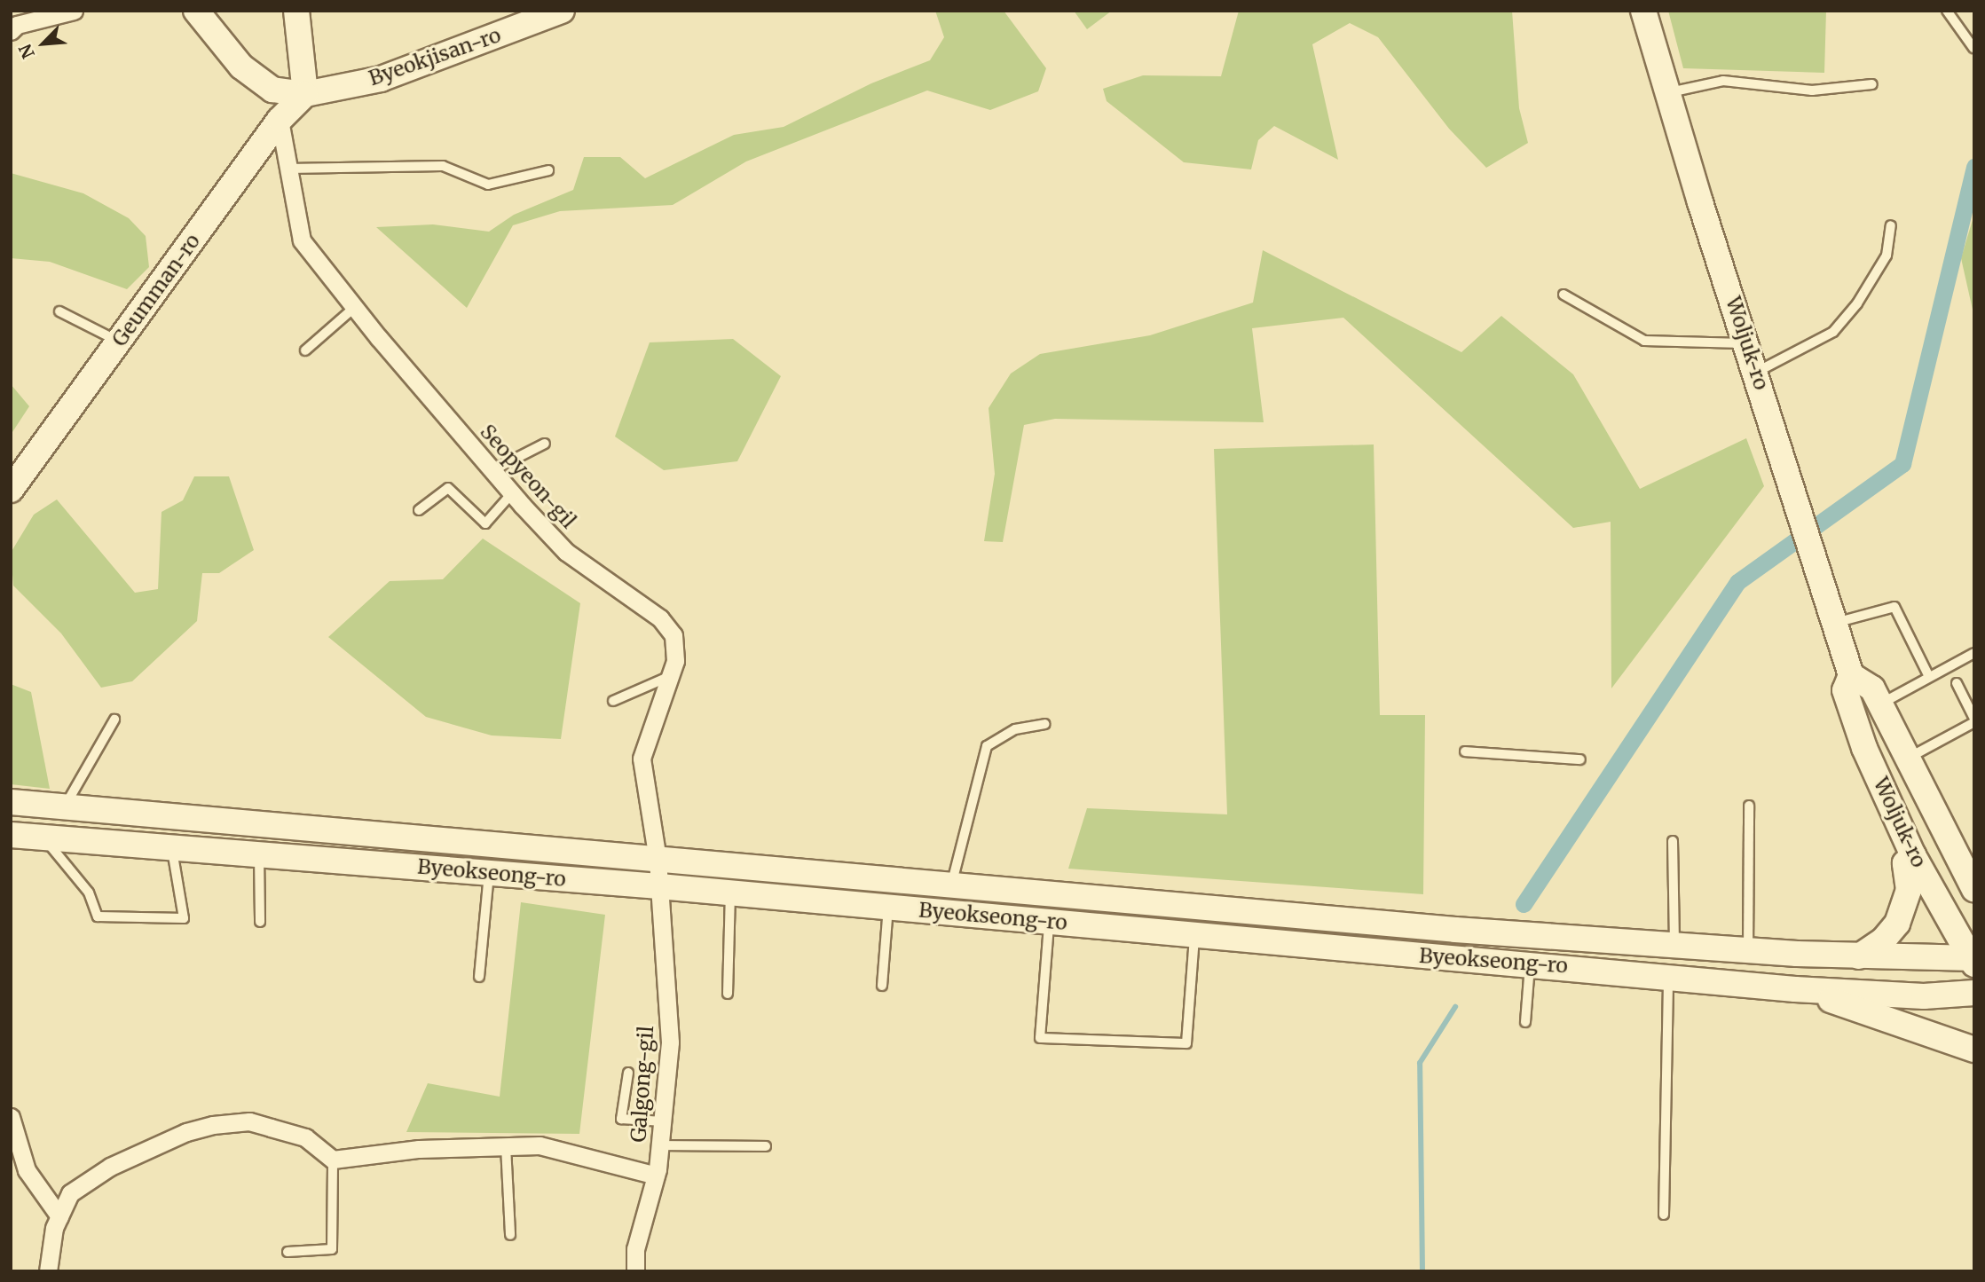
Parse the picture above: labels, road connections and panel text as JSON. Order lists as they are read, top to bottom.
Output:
{
  "streets": {
    "main road": [
      "Byeokjisan-ro",
      "Geumman-ro",
      "Woljuk-ro",
      "Byeokseong-ro"
    ],
    "street": ["Seopyeon-gil", "Galgong-gil"]
  },
  "crossings": [
    ["Byeokjisan-ro", "Geumman-ro"],
    ["Geumman-ro", "Seopyeon-gil"],
    ["Woljuk-ro", "Byeokseong-ro"],
    ["Seopyeon-gil", "Byeokseong-ro"],
    ["Seopyeon-gil", "Galgong-gil"],
    ["Byeokseong-ro", "Galgong-gil"]
  ],
  "north": "bottom left"
}
